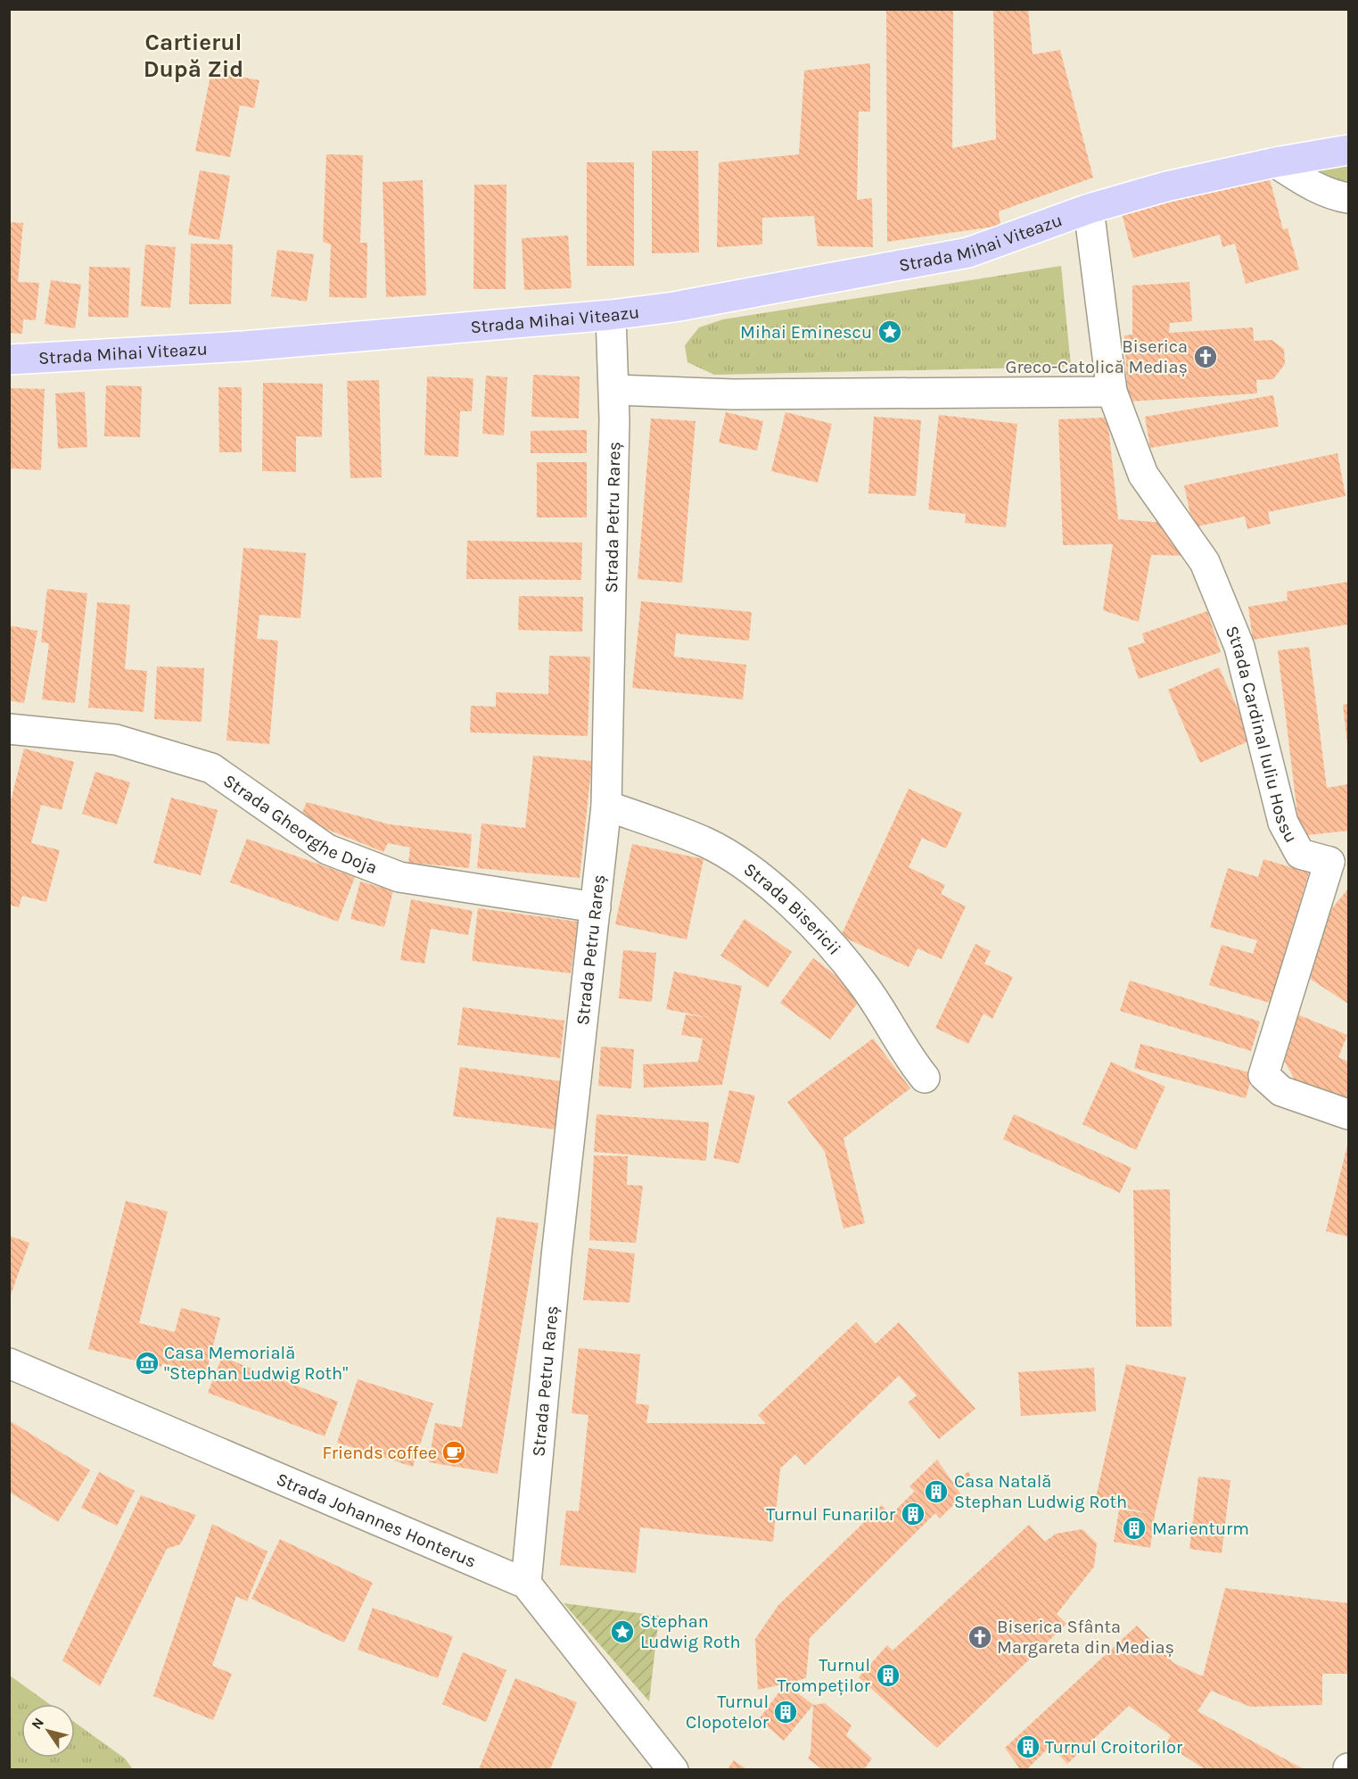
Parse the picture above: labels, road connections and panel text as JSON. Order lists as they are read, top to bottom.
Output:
{
  "streets": {
    "main road": ["Strada Mihai Viteazu"],
    "street": [
      "Strada Petru Rareș",
      "Strada Cardinal Iuliu Hossu",
      "Strada Gheorghe Doja",
      "Strada Bisericii",
      "Strada Johannes Honterus"
    ]
  },
  "crossings": [
    ["Strada Mihai Viteazu", "Strada Petru Rareș"],
    ["Strada Petru Rareș", "Strada Gheorghe Doja"],
    ["Strada Petru Rareș", "Strada Bisericii"],
    ["Strada Petru Rareș", "Strada Johannes Honterus"]
  ],
  "districts": ["Cartierul După Zid"],
  "places": {
    "place": ["Mihai Eminescu", "Stephan Ludwig Roth"],
    "church": ["Biserica Greco-Catolică Mediaș", "Biserica Sfânta Margareta din Mediaș"],
    "museum": ["Casa Memorială \"Stephan Ludwig Roth\""],
    "cafe": ["Friends coffee"],
    "building": [
      "Casa Natală Stephan Ludwig Roth",
      "Turnul Funarilor",
      "Marienturm",
      "Turnul Trompeților",
      "Turnul Clopotelor",
      "Turnul Croitorilor"
    ]
  },
  "north": "top left"
}
